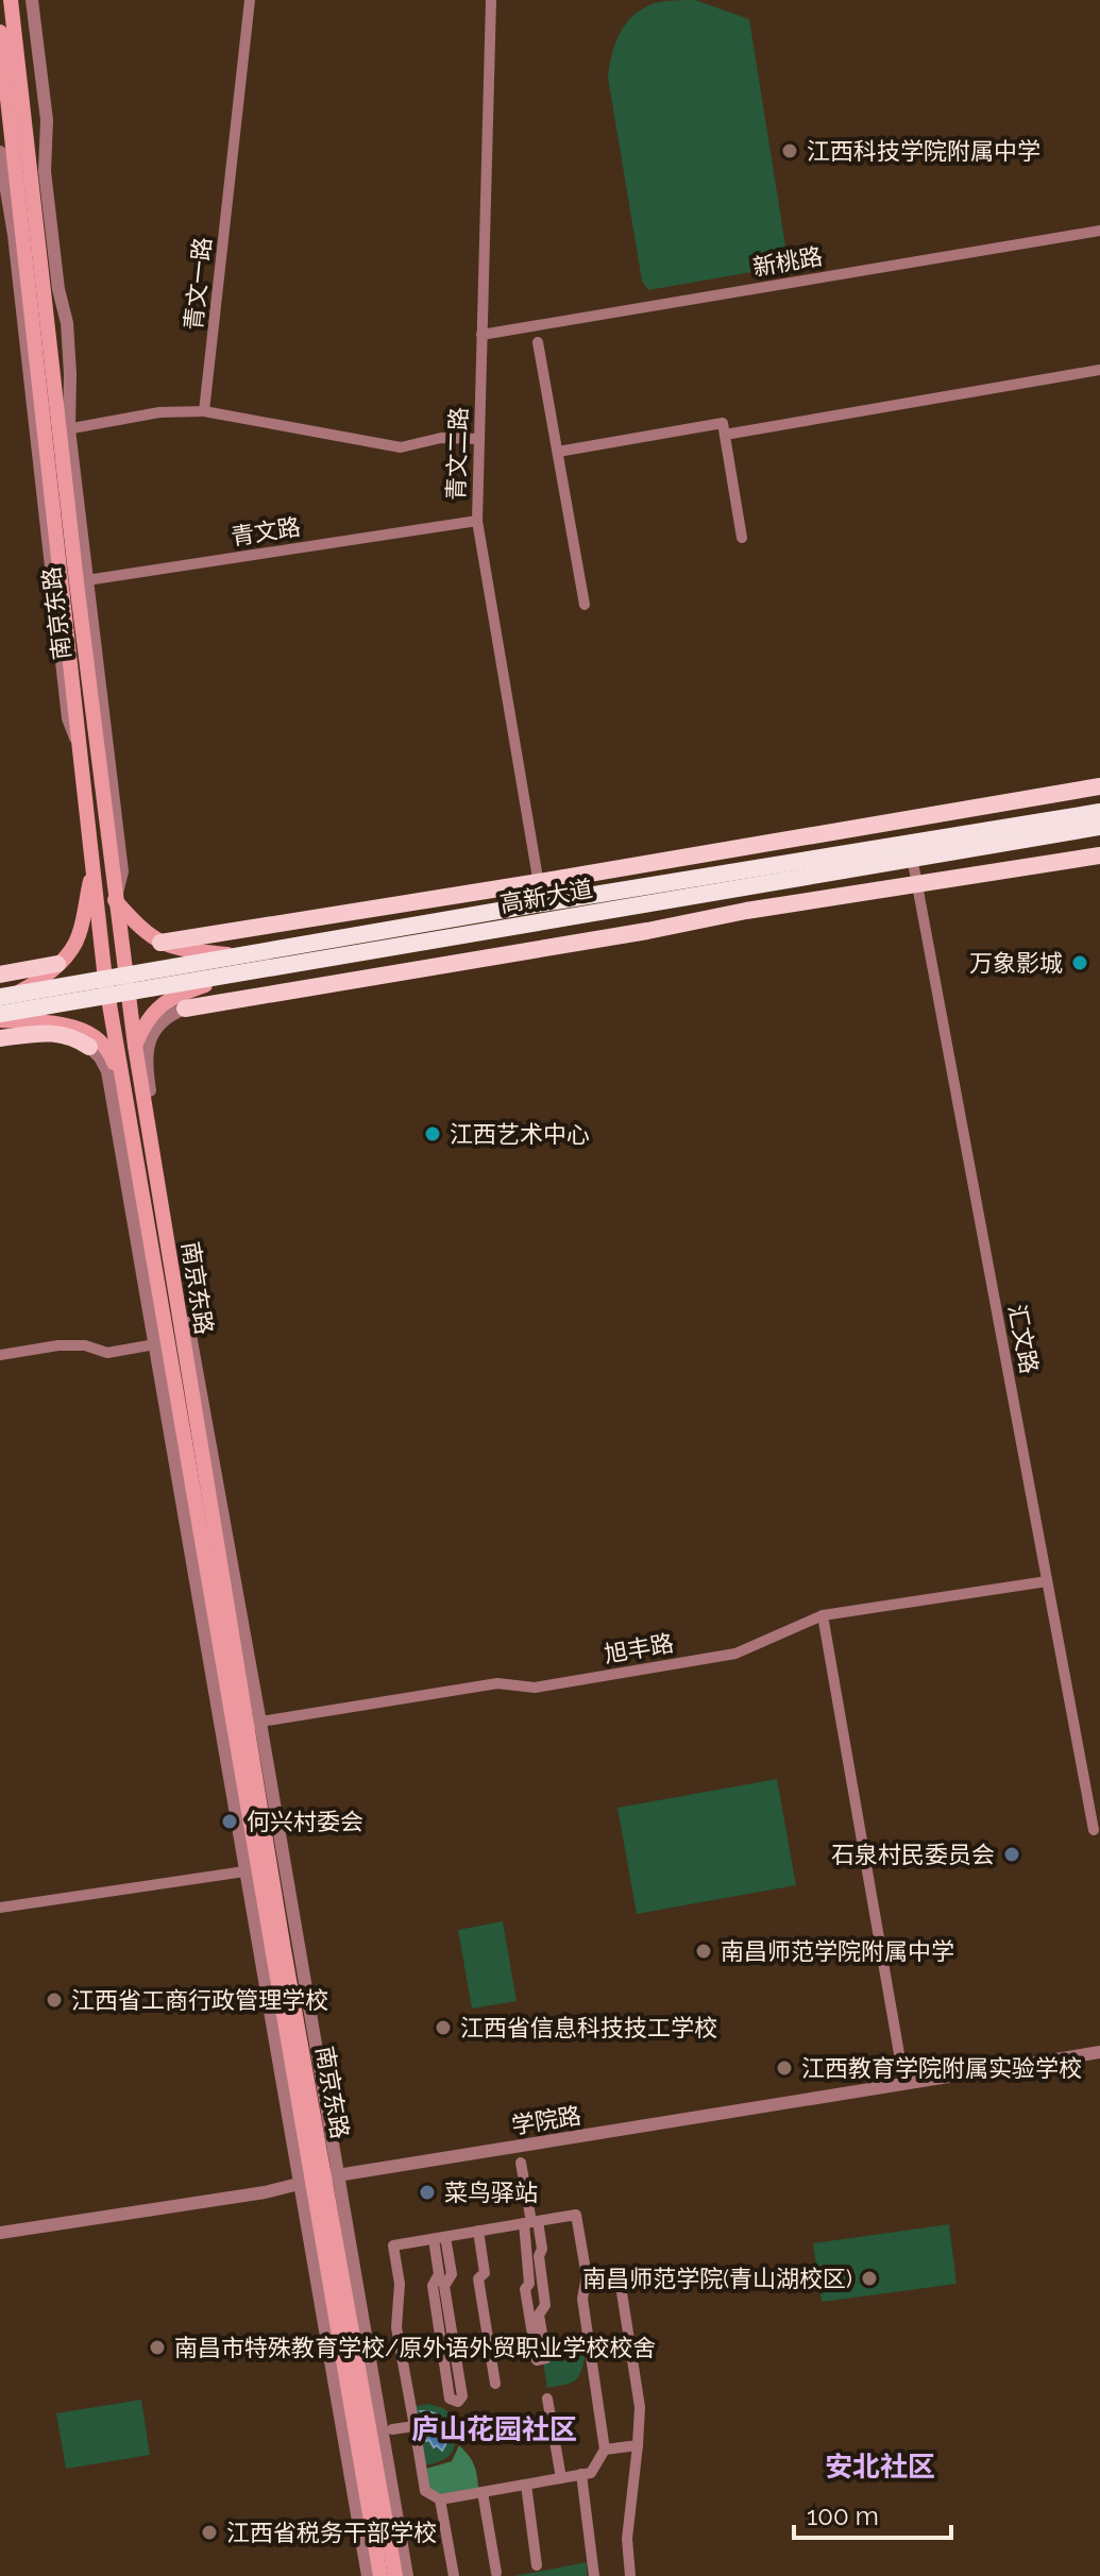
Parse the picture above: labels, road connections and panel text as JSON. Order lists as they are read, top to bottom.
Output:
{
  "streets": {
    "highway": ["高新大道"],
    "main road": ["南京东路"],
    "street": [
      "新桃路",
      "青文一路",
      "青文二路",
      "青文路",
      "汇文路",
      "旭丰路",
      "学院路"
    ]
  },
  "crossings": [
    ["新桃路", "青文二路"],
    ["青文二路", "青文路"],
    ["青文二路", "高新大道"],
    ["青文路", "南京东路"],
    ["南京东路", "高新大道"],
    ["南京东路", "旭丰路"],
    ["南京东路", "学院路"],
    ["高新大道", "汇文路"],
    ["汇文路", "旭丰路"]
  ],
  "districts": ["庐山花园社区", "安北社区"],
  "places": [
    "江西科技学院附属中学",
    "万象影城",
    "江西艺术中心",
    "何兴村委会",
    "石泉村民委员会",
    "南昌师范学院附属中学",
    "江西省工商行政管理学校",
    "江西省信息科技技工学校",
    "江西教育学院附属实验学校",
    "菜鸟驿站",
    "南昌师范学院(青山湖校区)",
    "南昌市特殊教育学校/原外语外贸职业学校校舍",
    "江西省税务干部学校"
  ],
  "scale_bar": "100 m"
}
